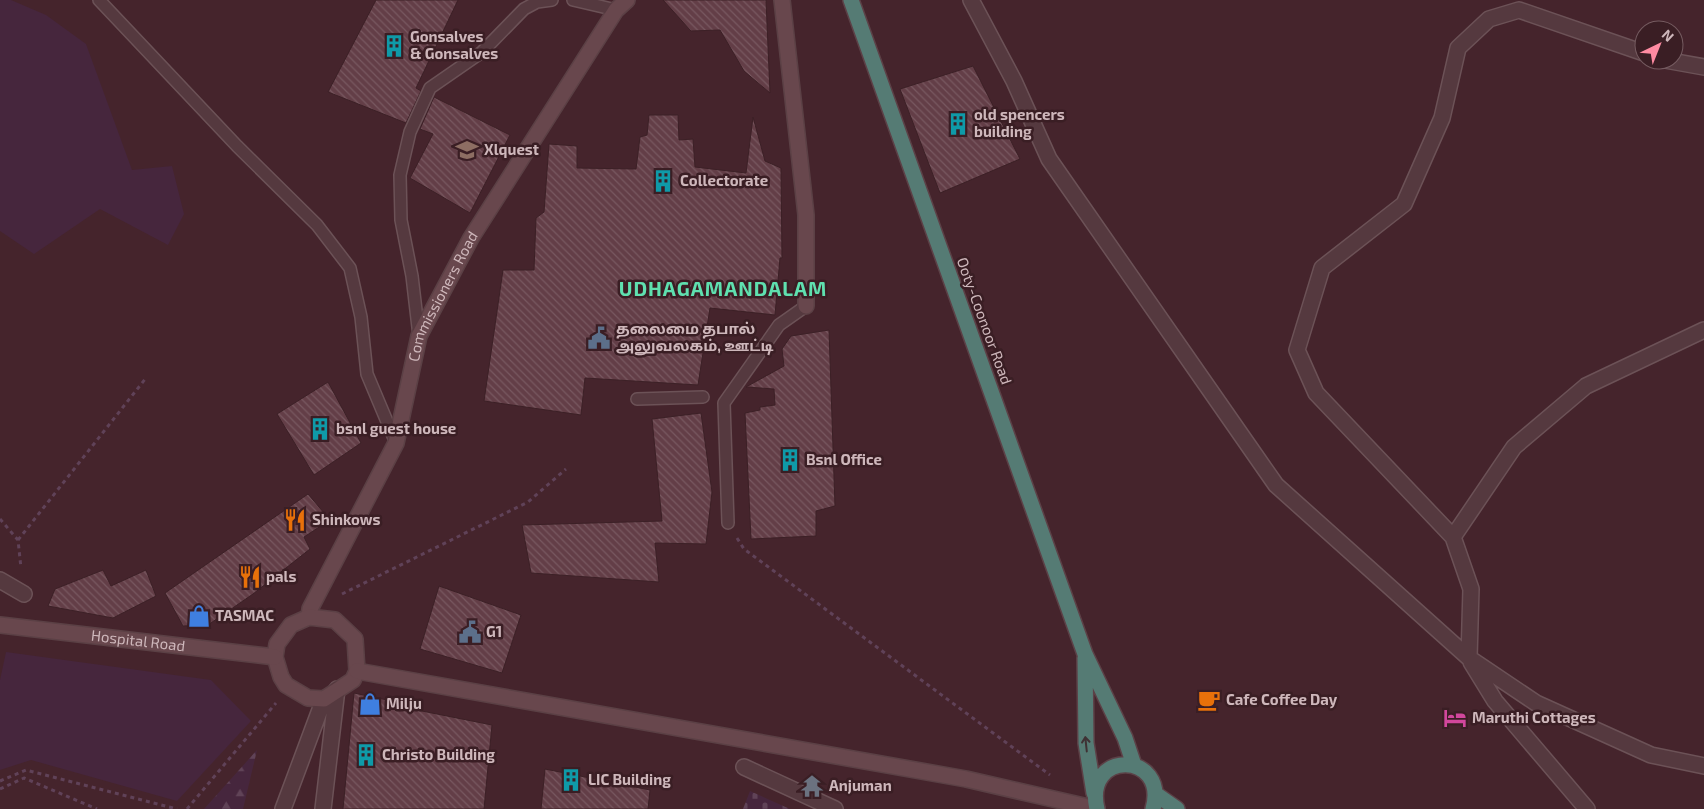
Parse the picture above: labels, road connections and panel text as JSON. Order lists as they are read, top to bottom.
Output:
{
  "streets": {
    "highway": ["Ooty-Coonoor Road"],
    "street": ["Commissioners Road", "Hospital Road"]
  },
  "crossings": [
    ["Commissioners Road", "Hospital Road"]
  ],
  "districts": ["UDHAGAMANDALAM"],
  "places": {
    "building": [
      "Gonsalves & Gonsalves",
      "old spencers building",
      "Collectorate",
      "bsnl guest house",
      "Bsnl Office",
      "Christo Building",
      "LIC Building"
    ],
    "school or university": ["Xlquest"],
    "public building": ["தலைமை தபால் அலுவலகம், ஊட்டி", "G1"],
    "restaurant": ["Shinkows", "pals"],
    "shop": ["TASMAC", "Milju"],
    "cafe": ["Cafe Coffee Day"],
    "hotel": ["Maruthi Cottages"],
    "temple": ["Anjuman"]
  },
  "north": "top right"
}
